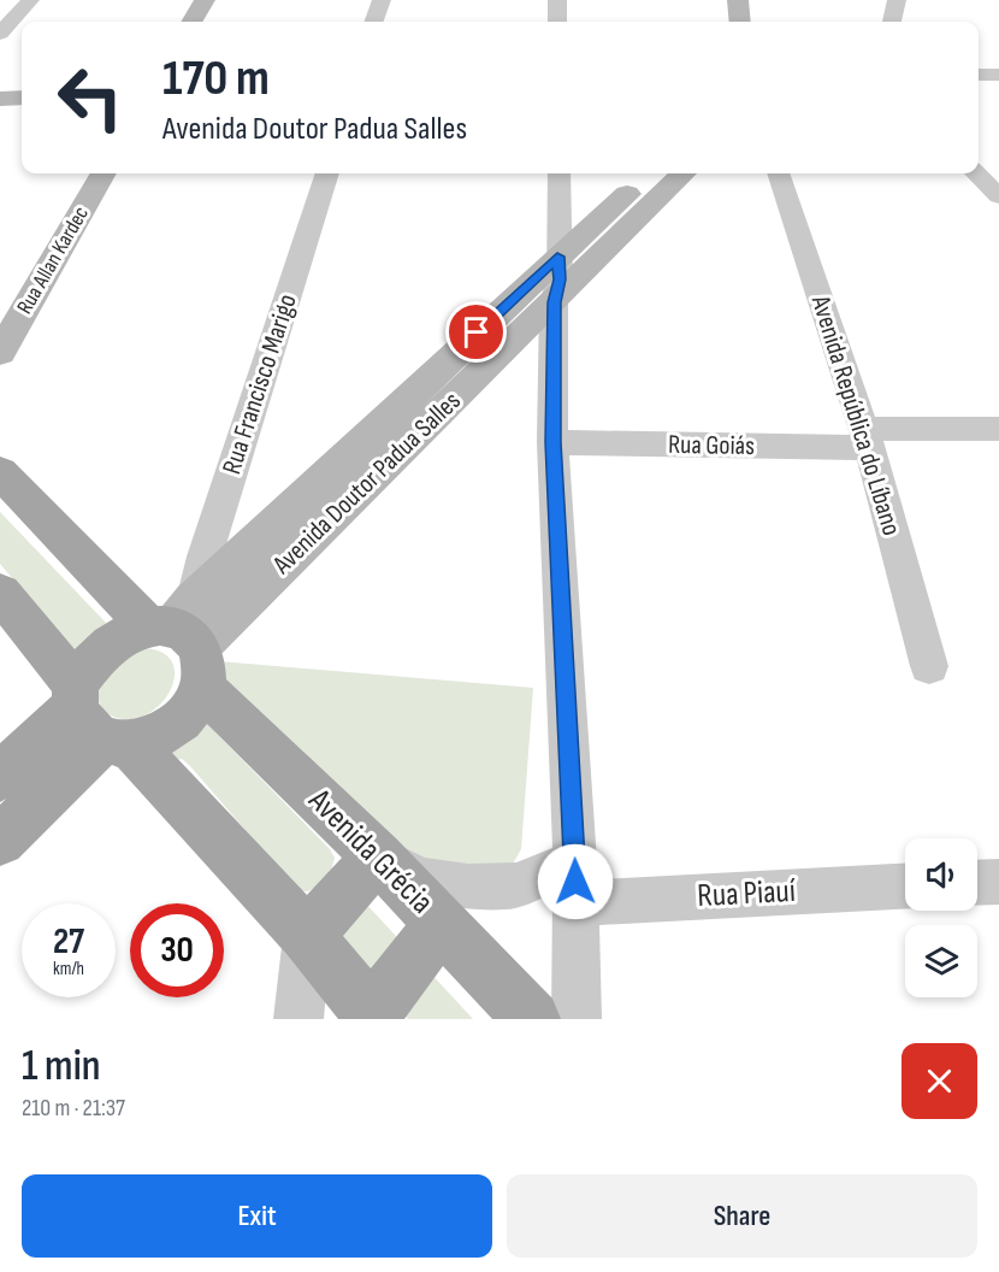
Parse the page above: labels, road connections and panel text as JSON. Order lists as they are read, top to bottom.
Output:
{
  "streets": {
    "main road": ["Rua Allan Kardec", "Avenida Doutor Padua Salles", "Avenida Grécia"],
    "street": [
      "Rua Francisco Marigo",
      "Avenida República do Líbano",
      "Rua Goiás",
      "Rua Piauí"
    ]
  },
  "crossings": [
    ["Rua Francisco Marigo", "Avenida Doutor Padua Salles"],
    ["Rua Francisco Marigo", "Avenida Grécia"],
    ["Avenida República do Líbano", "Rua Goiás"],
    ["Avenida Doutor Padua Salles", "Avenida Grécia"],
    ["Avenida Grécia", "Rua Piauí"]
  ],
  "page": {
    "turn": ["170 m", "Avenida Doutor Padua Salles"],
    "speed": "27 km/h",
    "limit": "30",
    "heading": ["1 min", "210 m · 21:37"],
    "buttons": ["Exit", "Share"]
  }
}
